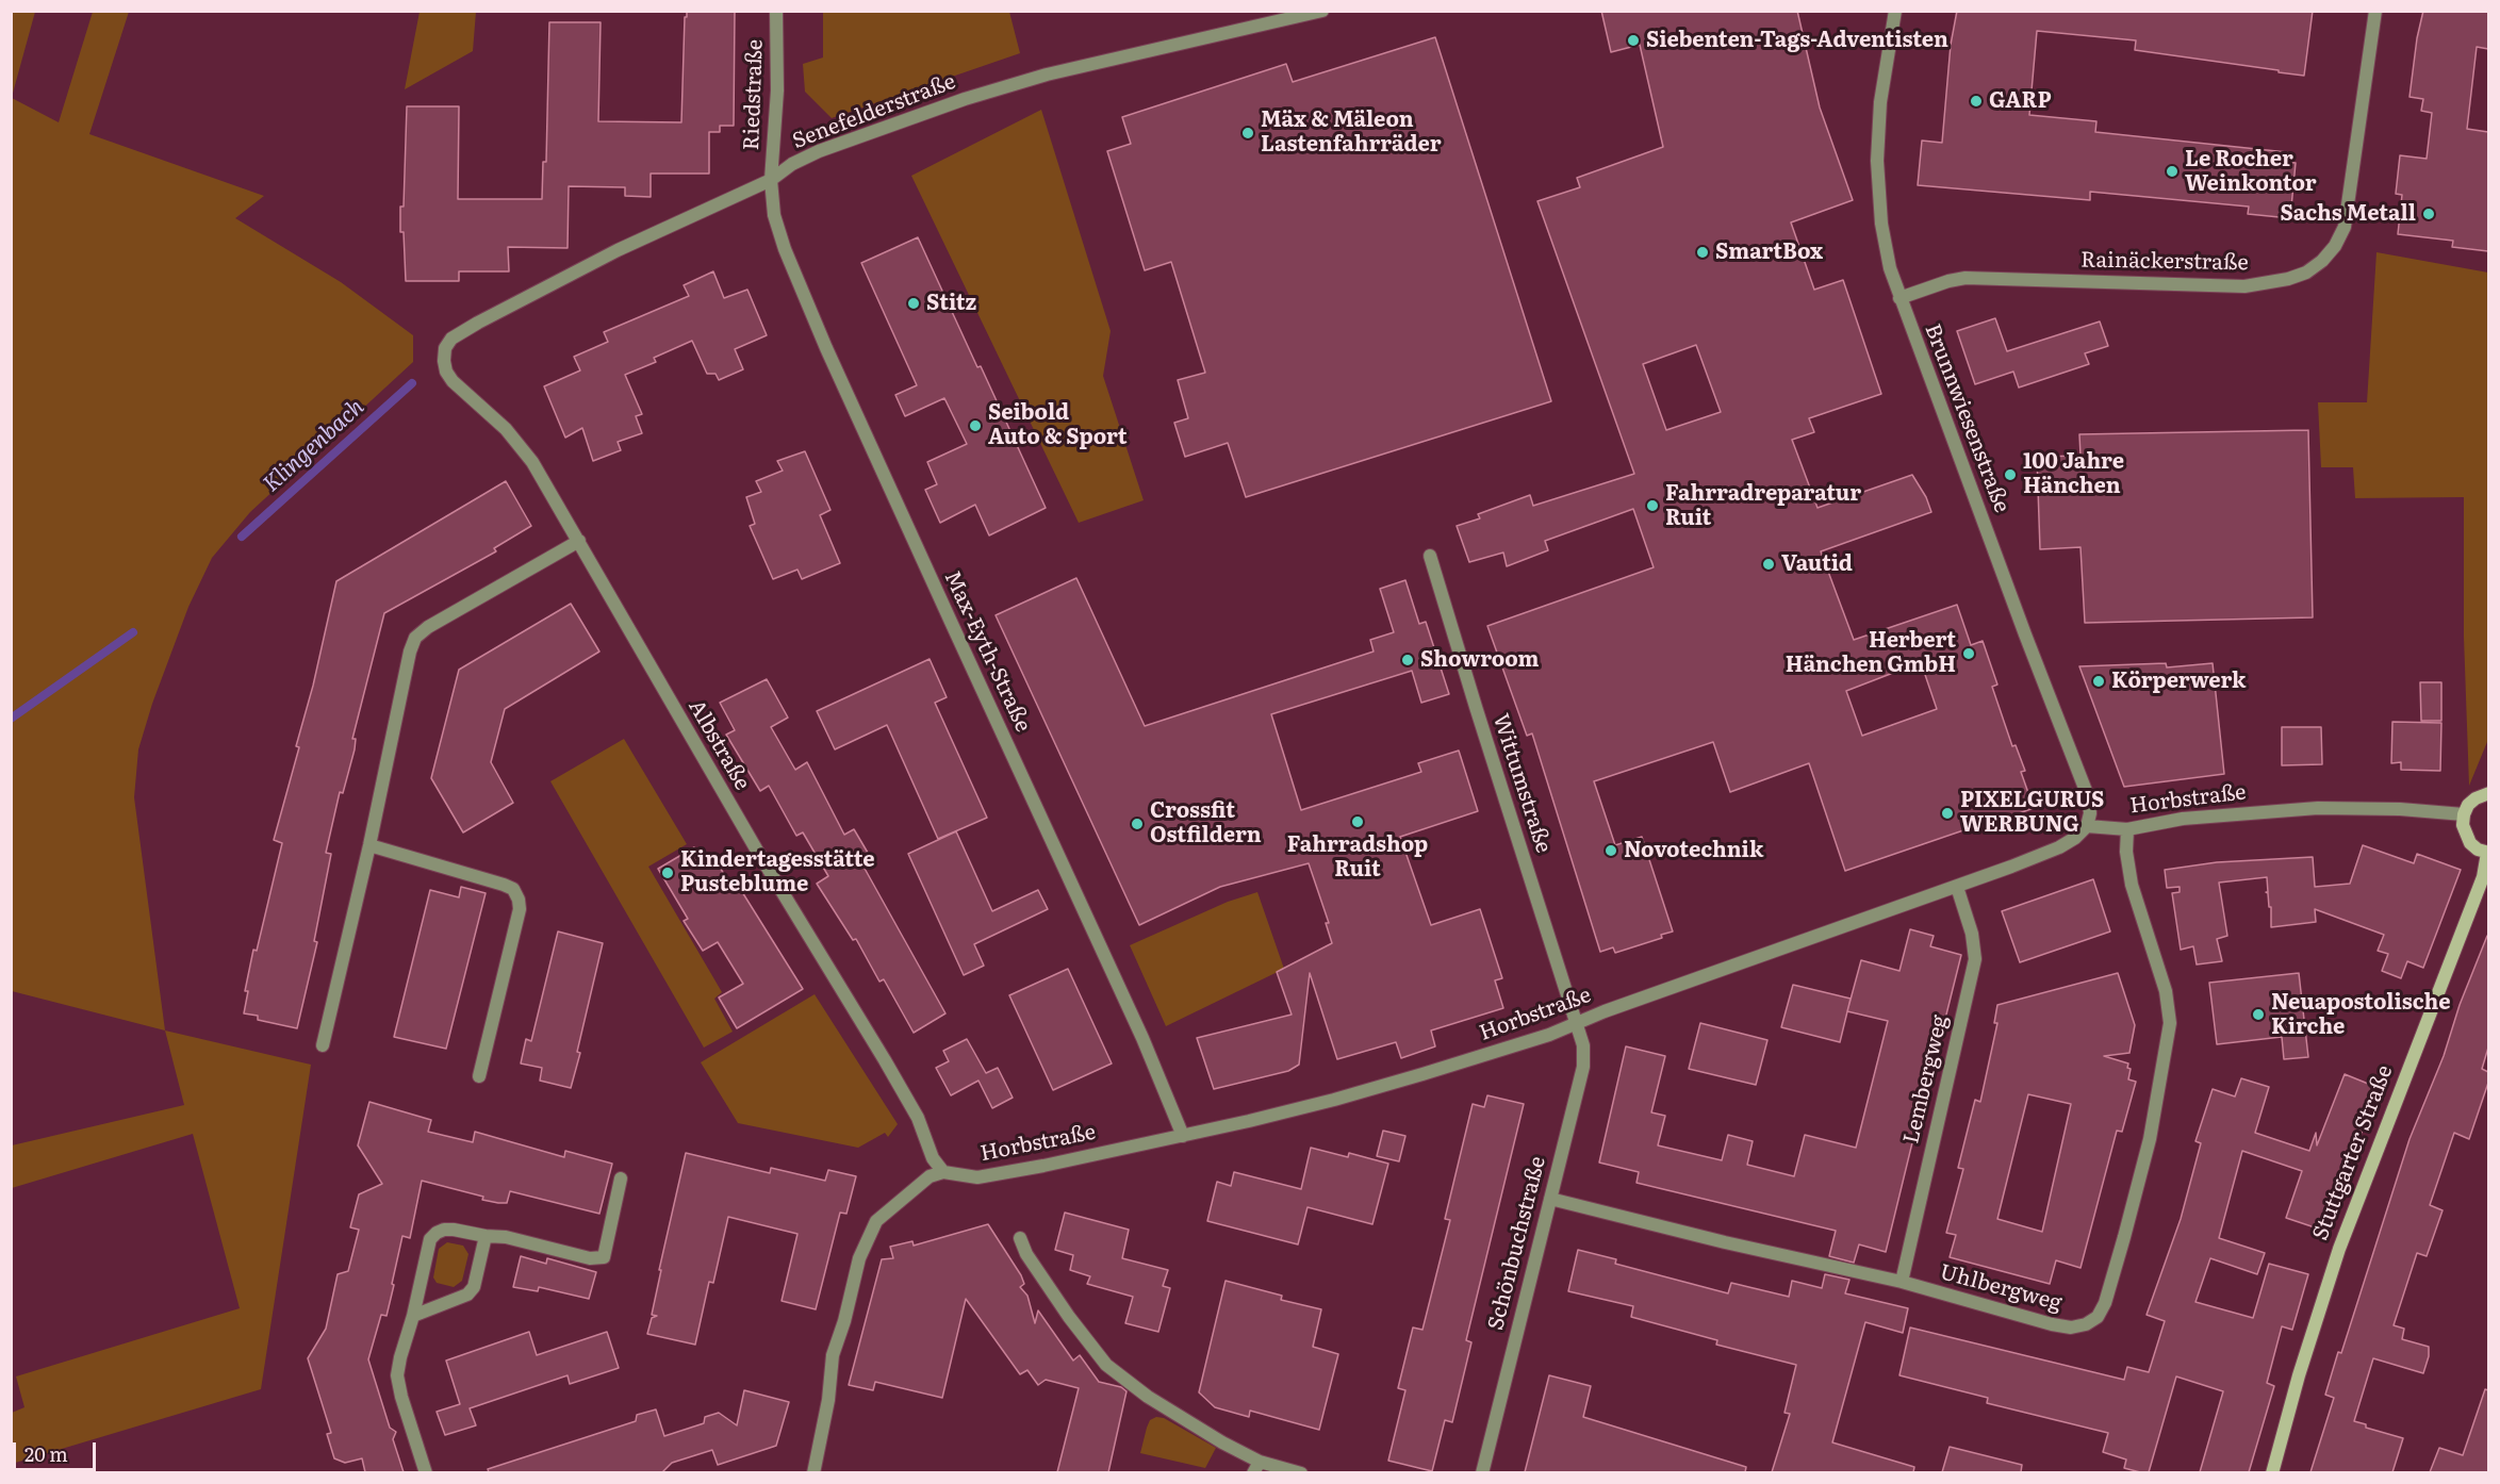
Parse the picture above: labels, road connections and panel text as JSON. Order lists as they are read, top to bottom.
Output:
{
  "streets": {
    "main road": ["Stuttgarter Straße"],
    "street": [
      "Riedstraße",
      "Senefelderstraße",
      "Rainäckerstraße",
      "Brunnwiesenstraße",
      "Max-Eyth-Straße",
      "Albstraße",
      "Wittumstraße",
      "Horbstraße",
      "Lembergweg",
      "Schönbuchstraße",
      "Uhlbergweg"
    ]
  },
  "crossings": [
    ["Riedstraße", "Senefelderstraße"],
    ["Riedstraße", "Max-Eyth-Straße"],
    ["Senefelderstraße", "Max-Eyth-Straße"],
    ["Senefelderstraße", "Albstraße"],
    ["Rainäckerstraße", "Brunnwiesenstraße"],
    ["Brunnwiesenstraße", "Horbstraße"],
    ["Max-Eyth-Straße", "Horbstraße"],
    ["Albstraße", "Horbstraße"],
    ["Wittumstraße", "Horbstraße"],
    ["Wittumstraße", "Schönbuchstraße"],
    ["Horbstraße", "Lembergweg"],
    ["Horbstraße", "Schönbuchstraße"],
    ["Horbstraße", "Uhlbergweg"],
    ["Lembergweg", "Uhlbergweg"],
    ["Schönbuchstraße", "Uhlbergweg"]
  ],
  "water": ["Klingenbach"],
  "places": [
    "Siebenten-Tags-Adventisten",
    "GARP",
    "Mäx & Mäleon Lastenfahrräder",
    "Le Rocher Weinkontor",
    "Sachs Metall",
    "SmartBox",
    "Stitz",
    "Seibold Auto & Sport",
    "100 Jahre Hänchen",
    "Fahrradreparatur Ruit",
    "Vautid",
    "Herbert Hänchen GmbH",
    "Showroom",
    "Körperwerk",
    "PIXELGURUS WERBUNG",
    "Fahrradshop Ruit",
    "Crossfit Ostfildern",
    "Novotechnik",
    "Kindertagesstätte Pusteblume",
    "Neuapostolische Kirche"
  ],
  "scale_bar": "20 m"
}
